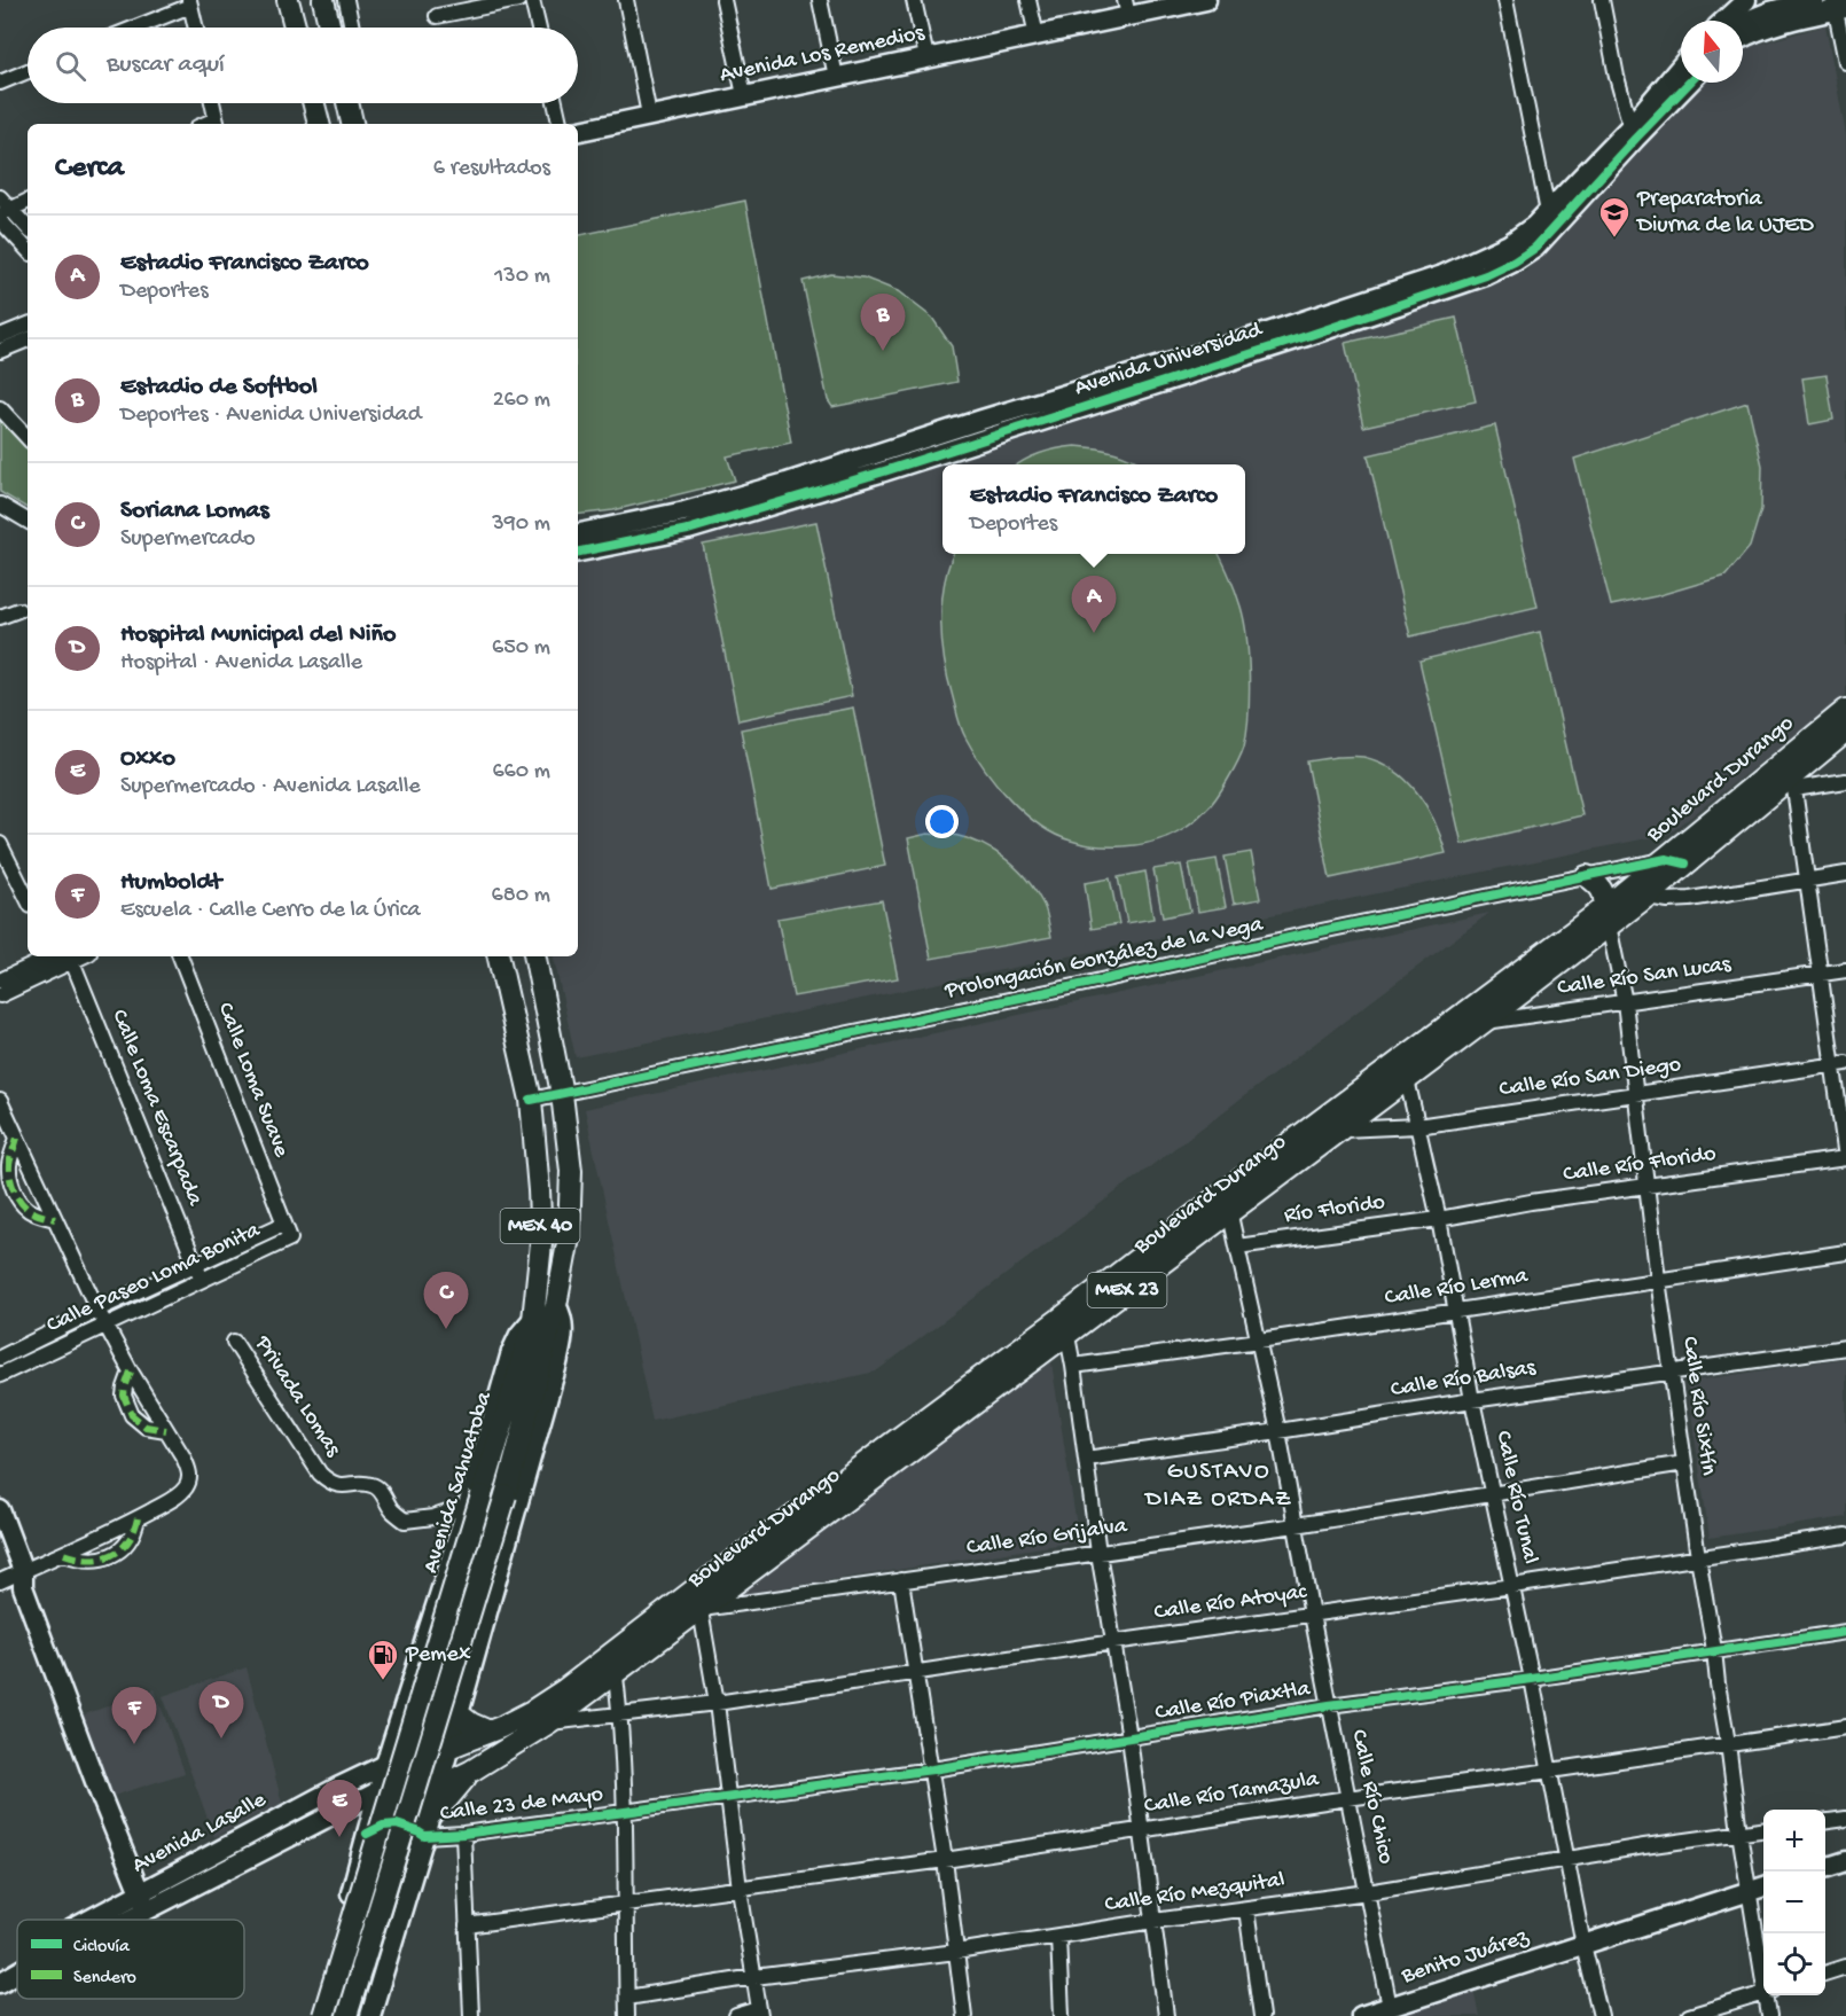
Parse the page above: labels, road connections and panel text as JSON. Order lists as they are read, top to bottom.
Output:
{
  "streets": {
    "main road": [
      "Boulevard Durango",
      "MEX 40",
      "MEX 23",
      "Avenida Sahuatoba"
    ],
    "street": [
      "Avenida Los Remedios",
      "Avenida Universidad",
      "Prolongación González de la Vega",
      "Calle Río San Lucas",
      "Calle Río San Diego",
      "Calle Loma Suave",
      "Calle Loma Escarpada",
      "Calle Río Florido",
      "Río Florido",
      "Calle Paseo Loma Bonita",
      "Calle Río Lerma",
      "Calle Río Balsas",
      "Privada Lomas",
      "Calle Río Sixtín",
      "Calle Río Tunal",
      "Calle Río Grijalva",
      "Calle Río Atoyac",
      "Calle Río Piaxtla",
      "Calle Río Tamazula",
      "Calle Río Chico",
      "Calle 23 de Mayo",
      "Avenida Lasalle",
      "Calle Río Mezquital",
      "Benito Juárez"
    ]
  },
  "crossings": [
    ["Boulevard Durango", "Prolongación González de la Vega"],
    ["Boulevard Durango", "Calle Río San Lucas"],
    ["Boulevard Durango", "Calle Río San Diego"],
    ["Boulevard Durango", "Calle Río Sixtín"],
    ["Boulevard Durango", "Calle Río Tunal"],
    ["Boulevard Durango", "Calle Río Grijalva"],
    ["Boulevard Durango", "Calle Río Atoyac"],
    ["Boulevard Durango", "Calle Río Chico"],
    ["Boulevard Durango", "Avenida Lasalle"],
    ["Prolongación González de la Vega", "Avenida Sahuatoba"],
    ["Calle Río San Lucas", "Calle Río Sixtín"],
    ["Calle Río San Diego", "Calle Río Sixtín"],
    ["Calle Río San Diego", "Calle Río Tunal"],
    ["Calle Loma Suave", "Calle Paseo Loma Bonita"],
    ["Calle Loma Escarpada", "Calle Paseo Loma Bonita"],
    ["Calle Río Florido", "Río Florido"],
    ["Calle Río Florido", "Calle Río Sixtín"],
    ["Calle Río Florido", "Calle Río Tunal"],
    ["Río Florido", "Calle Río Tunal"],
    ["Río Florido", "Calle Río Chico"],
    ["Calle Río Lerma", "Calle Río Sixtín"],
    ["Calle Río Lerma", "Calle Río Tunal"],
    ["Calle Río Lerma", "Calle Río Chico"],
    ["Calle Río Balsas", "Calle Río Sixtín"],
    ["Calle Río Balsas", "Calle Río Tunal"],
    ["Calle Río Balsas", "Calle Río Chico"],
    ["Privada Lomas", "Avenida Sahuatoba"],
    ["Calle Río Sixtín", "Calle Río Grijalva"],
    ["Calle Río Sixtín", "Calle Río Atoyac"],
    ["Calle Río Sixtín", "Calle Río Piaxtla"],
    ["Calle Río Sixtín", "Calle Río Tamazula"],
    ["Calle Río Sixtín", "Calle Río Mezquital"],
    ["Calle Río Sixtín", "Benito Juárez"],
    ["Calle Río Tunal", "Calle Río Grijalva"],
    ["Calle Río Tunal", "Calle Río Atoyac"],
    ["Calle Río Tunal", "Calle Río Piaxtla"],
    ["Calle Río Tunal", "Calle Río Tamazula"],
    ["Calle Río Tunal", "Calle Río Mezquital"],
    ["Calle Río Tunal", "Benito Juárez"],
    ["Calle Río Grijalva", "Calle Río Chico"],
    ["Calle Río Atoyac", "Calle Río Chico"],
    ["Calle Río Piaxtla", "Calle Río Chico"],
    ["Calle Río Piaxtla", "Calle 23 de Mayo"],
    ["Calle Río Tamazula", "Calle Río Chico"],
    ["Calle Río Chico", "Calle Río Mezquital"],
    ["Calle Río Chico", "Benito Juárez"]
  ],
  "districts": ["GUSTAVO DIAZ ORDAZ"],
  "places": {
    "school or university": ["Preparatoria Diurna de la UJED"],
    "fuel station": ["Pemex"]
  },
  "legend": ["Ciclovía", "Sendero"],
  "north": "top",
  "page": {
    "search": "Buscar aquí",
    "heading": ["Cerca", "6 resultados"],
    "list": [
      {
        "mark": "A",
        "name": "Estadio Francisco Zarco",
        "note": "Deportes",
        "value": "130 m"
      },
      {
        "mark": "B",
        "name": "Estadio de Softbol",
        "note": "Deportes · Avenida Universidad",
        "value": "260 m"
      },
      {
        "mark": "C",
        "name": "Soriana Lomas",
        "note": "Supermercado",
        "value": "390 m"
      },
      {
        "mark": "D",
        "name": "Hospital Municipal del Niño",
        "note": "Hospital · Avenida Lasalle",
        "value": "650 m"
      },
      {
        "mark": "E",
        "name": "Oxxo",
        "note": "Supermercado · Avenida Lasalle",
        "value": "660 m"
      },
      {
        "mark": "F",
        "name": "Humboldt",
        "note": "Escuela · Calle Cerro de la Úrica",
        "value": "680 m"
      }
    ],
    "pins": [
      "B",
      "A",
      "C",
      "D",
      "F",
      "E"
    ],
    "popup": ["Estadio Francisco Zarco", "Deportes"],
    "map_buttons": ["+", "−"]
  }
}
